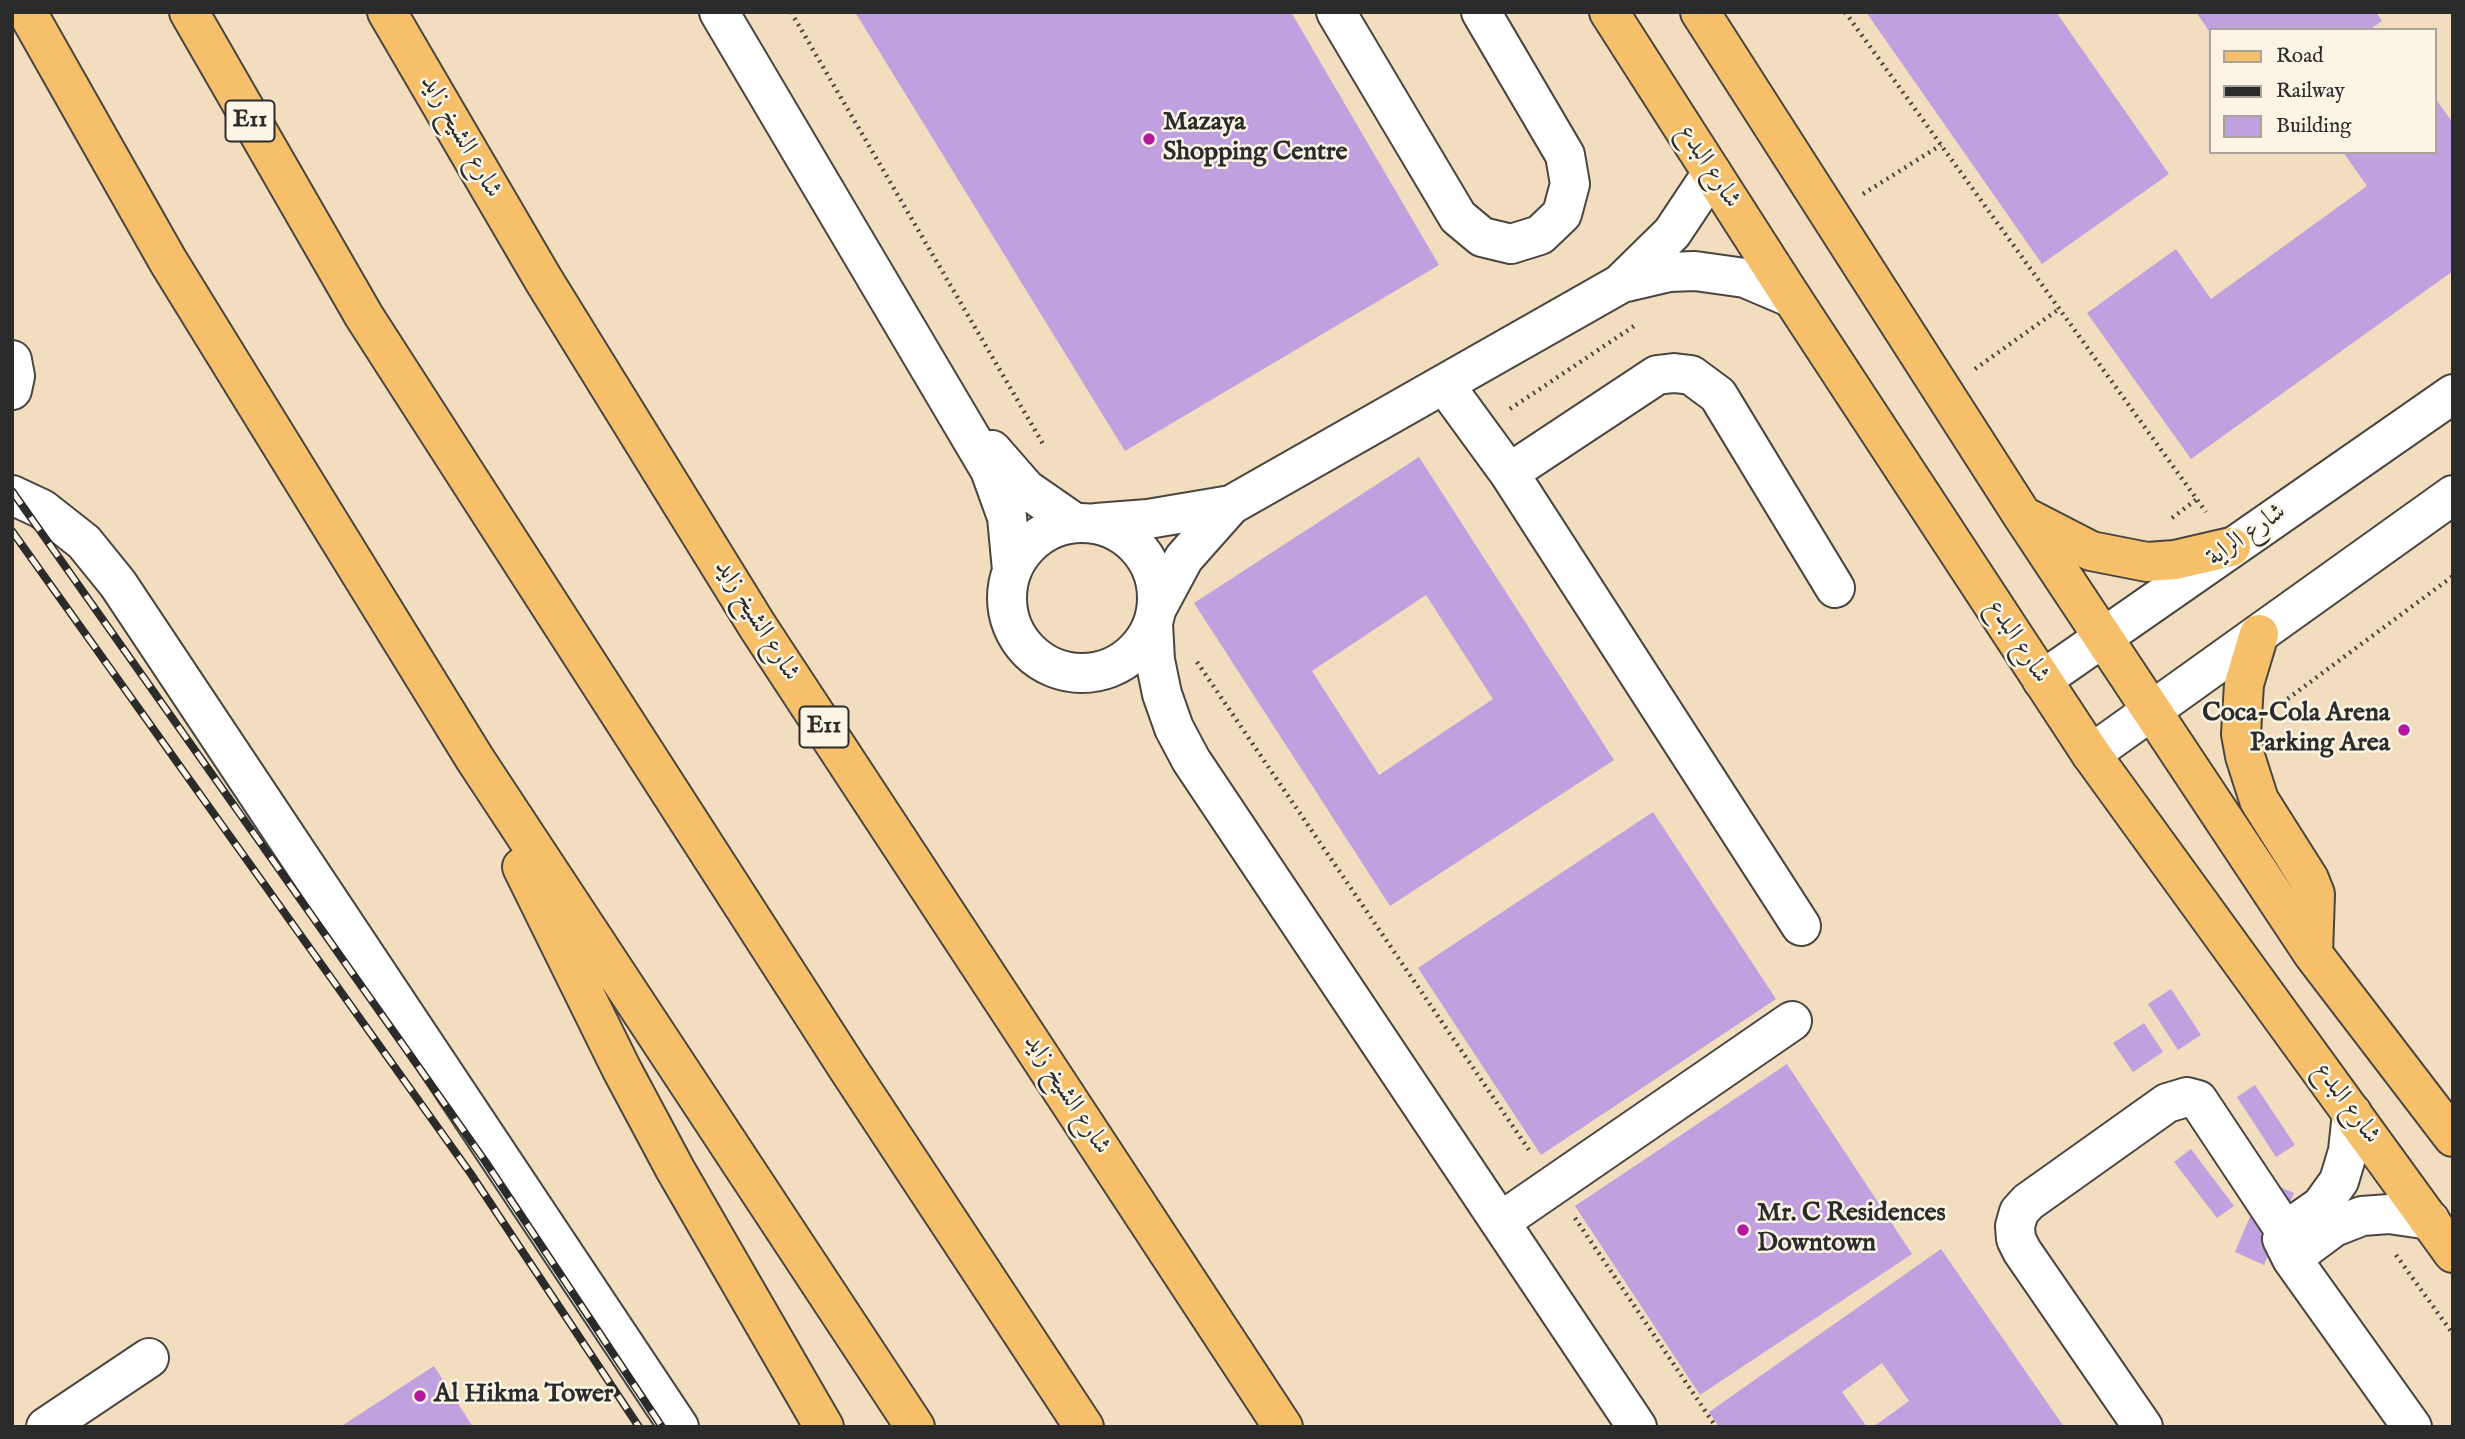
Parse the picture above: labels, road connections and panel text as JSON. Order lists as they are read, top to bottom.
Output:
{
  "streets": {
    "main road": ["E11", "شارع الشيخ زايد", "شارع البدع"],
    "street": ["شارع الراية"]
  },
  "crossings": [
    ["شارع البدع", "شارع الراية"]
  ],
  "places": [
    "Mazaya Shopping Centre",
    "Coca-Cola Arena Parking Area",
    "Mr. C Residences Downtown",
    "Al Hikma Tower"
  ],
  "legend": ["Road", "Railway", "Building"]
}
